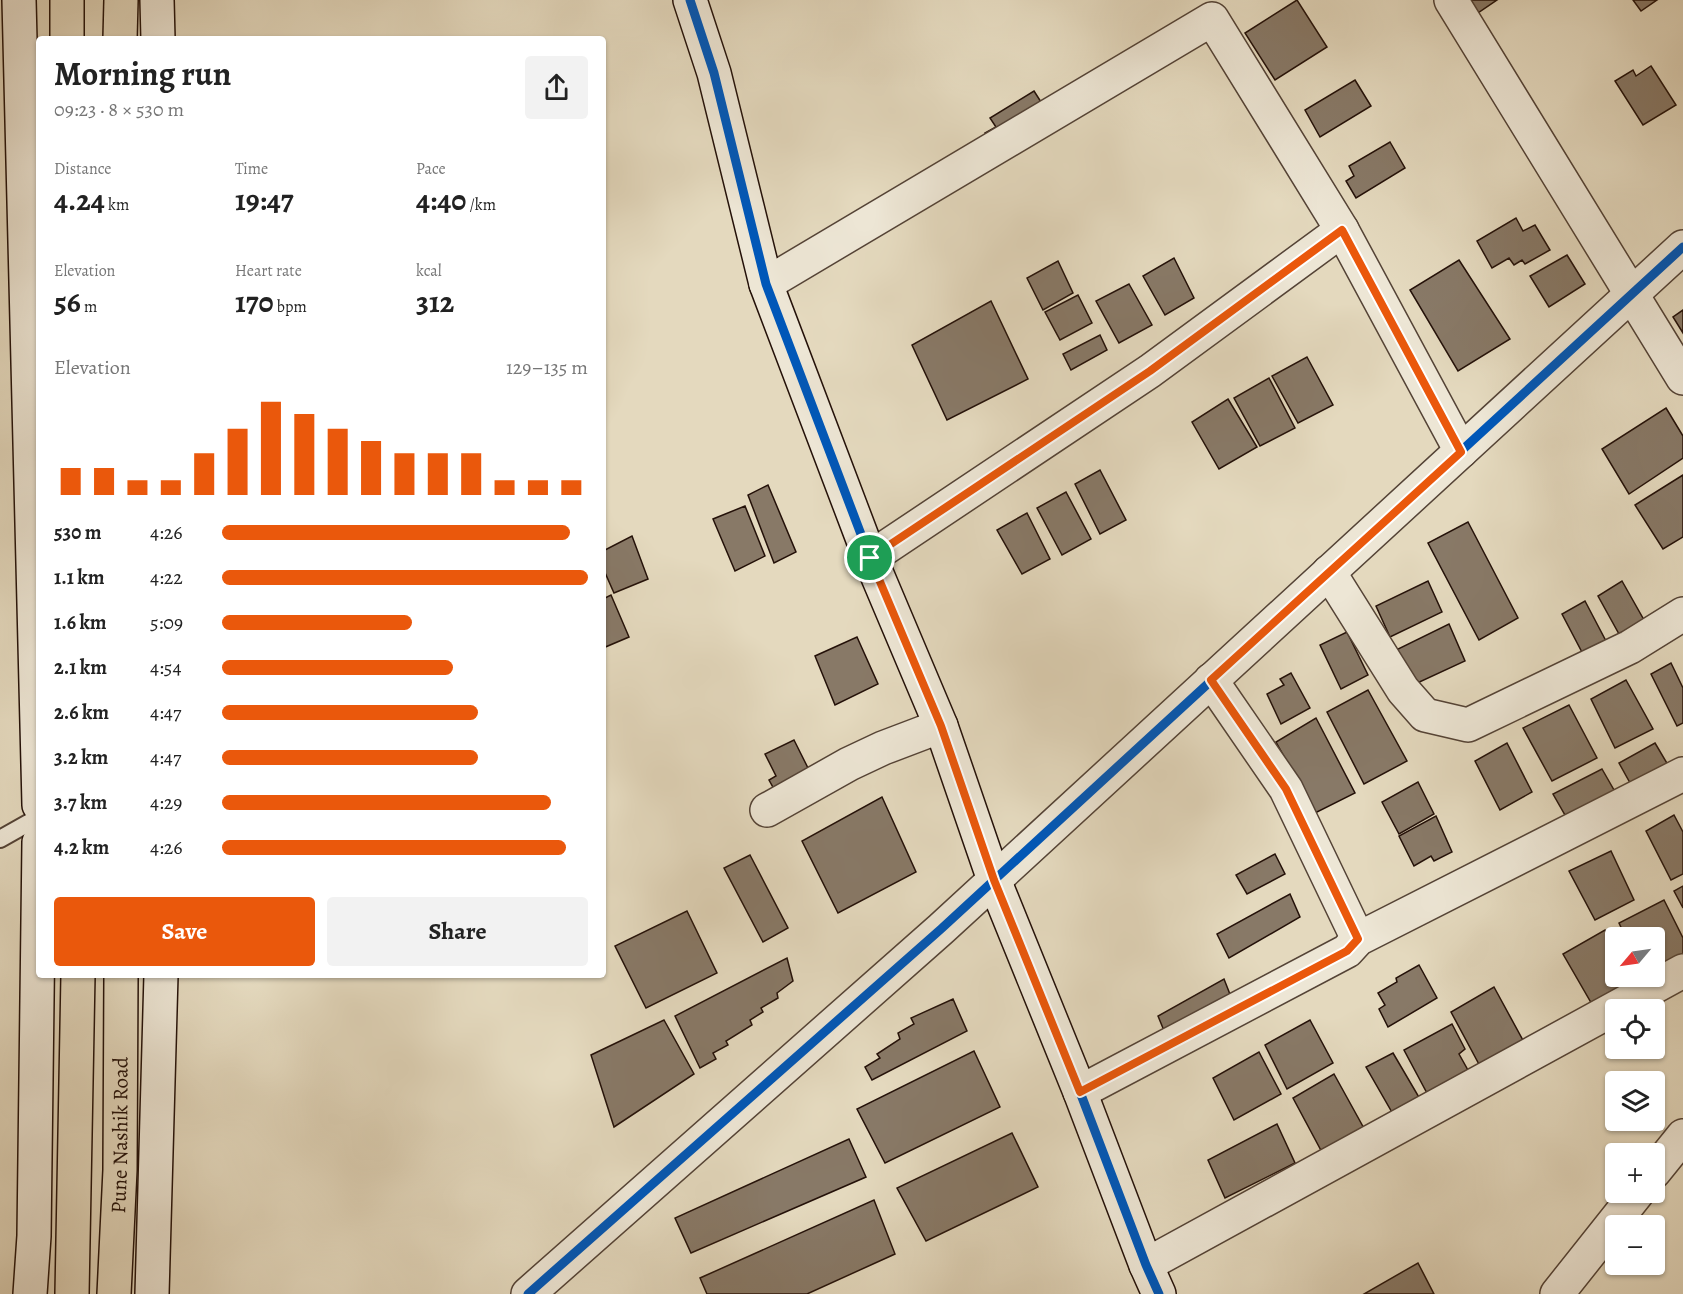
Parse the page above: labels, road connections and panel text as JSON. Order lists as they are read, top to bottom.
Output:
{
  "streets": {
    "highway": ["Pune Nashik Road"]
  },
  "north": "bottom left",
  "page": {
    "heading": ["Morning run", "09:23 · 8 × 530 m"],
    "stats": [
      ["Distance", "4.24 km"],
      ["Time", "19:47"],
      ["Pace", "4:40 /km"],
      ["Elevation", "56 m"],
      ["Heart rate", "170 bpm"],
      ["kcal", "312"]
    ],
    "chart": ["Elevation", "129–135 m"],
    "list": [
      {
        "name": "530 m",
        "note": "4:26"
      },
      {
        "name": "1.1 km",
        "note": "4:22"
      },
      {
        "name": "1.6 km",
        "note": "5:09"
      },
      {
        "name": "2.1 km",
        "note": "4:54"
      },
      {
        "name": "2.6 km",
        "note": "4:47"
      },
      {
        "name": "3.2 km",
        "note": "4:47"
      },
      {
        "name": "3.7 km",
        "note": "4:29"
      },
      {
        "name": "4.2 km",
        "note": "4:26"
      }
    ],
    "buttons": ["Save", "Share"],
    "map_buttons": ["+", "−"]
  }
}
